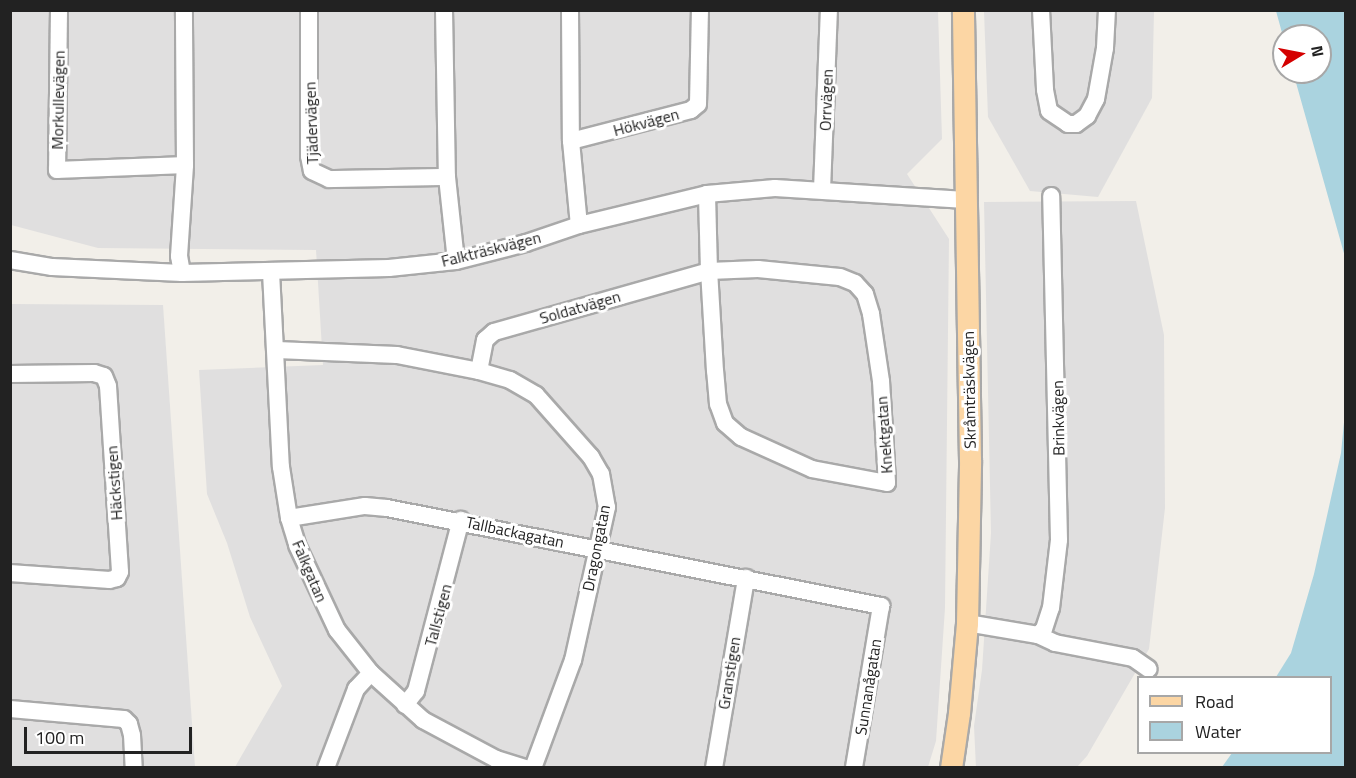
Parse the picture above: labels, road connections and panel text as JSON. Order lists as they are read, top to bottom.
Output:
{
  "streets": {
    "main road": ["Skråmträskvägen"],
    "street": [
      "Morkullevägen",
      "Orrvägen",
      "Hökvägen",
      "Tjädervägen",
      "Falkträskvägen",
      "Soldatvägen",
      "Brinkvägen",
      "Knektgatan",
      "Häckstigen",
      "Tallbackagatan",
      "Dragongatan",
      "Falkgatan",
      "Tallstigen",
      "Granstigen",
      "Sunnanågatan"
    ]
  },
  "crossings": [
    ["Orrvägen", "Falkträskvägen"],
    ["Falkträskvägen", "Skråmträskvägen"],
    ["Falkträskvägen", "Knektgatan"],
    ["Falkträskvägen", "Falkgatan"],
    ["Soldatvägen", "Knektgatan"],
    ["Soldatvägen", "Dragongatan"],
    ["Tallbackagatan", "Dragongatan"],
    ["Tallbackagatan", "Falkgatan"],
    ["Tallbackagatan", "Tallstigen"],
    ["Tallbackagatan", "Granstigen"],
    ["Tallbackagatan", "Sunnanågatan"],
    ["Dragongatan", "Falkgatan"],
    ["Falkgatan", "Tallstigen"]
  ],
  "legend": ["Road", "Water"],
  "scale_bar": "100 m",
  "north": "right"
}
